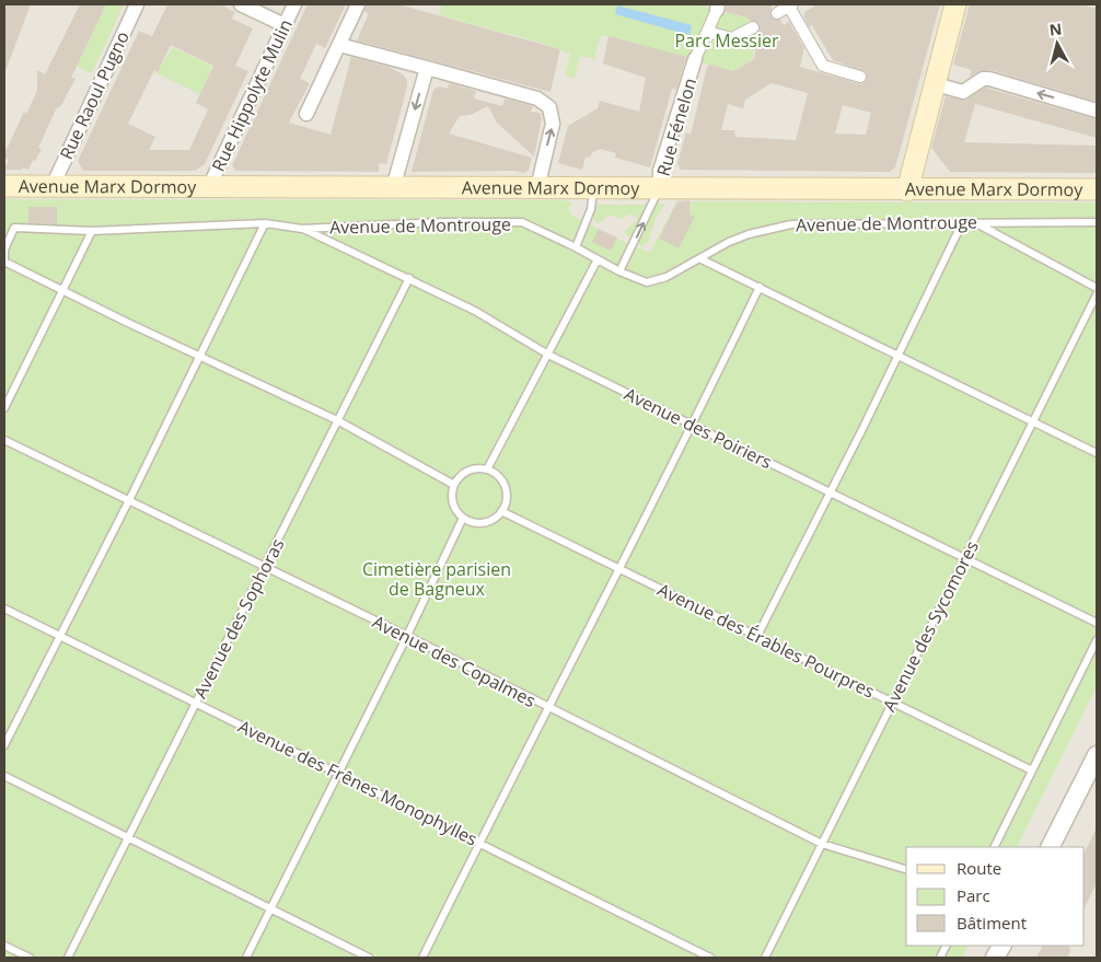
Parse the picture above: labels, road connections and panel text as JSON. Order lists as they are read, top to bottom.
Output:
{
  "streets": {
    "main road": ["Avenue Marx Dormoy"],
    "street": ["Rue Raoul Pugno", "Rue Hippolyte Mulin", "Rue Fénelon"],
    "lane": [
      "Avenue de Montrouge",
      "Avenue des Poiriers",
      "Avenue des Sophoras",
      "Avenue des Sycomores",
      "Avenue des Érables Pourpres",
      "Avenue des Copalmes",
      "Avenue des Frênes Monophylles"
    ]
  },
  "crossings": [
    ["Rue Raoul Pugno", "Avenue Marx Dormoy"],
    ["Rue Hippolyte Mulin", "Avenue Marx Dormoy"],
    ["Rue Fénelon", "Avenue Marx Dormoy"],
    ["Avenue de Montrouge", "Avenue des Poiriers"],
    ["Avenue des Poiriers", "Avenue des Sophoras"],
    ["Avenue des Poiriers", "Avenue des Sycomores"],
    ["Avenue des Sophoras", "Avenue des Copalmes"],
    ["Avenue des Sophoras", "Avenue des Frênes Monophylles"],
    ["Avenue des Sycomores", "Avenue des Érables Pourpres"],
    ["Avenue des Sycomores", "Avenue des Copalmes"]
  ],
  "parks": ["Parc Messier", "Cimetière parisien de Bagneux"],
  "legend": ["Route", "Parc", "Bâtiment"],
  "north": "top"
}
